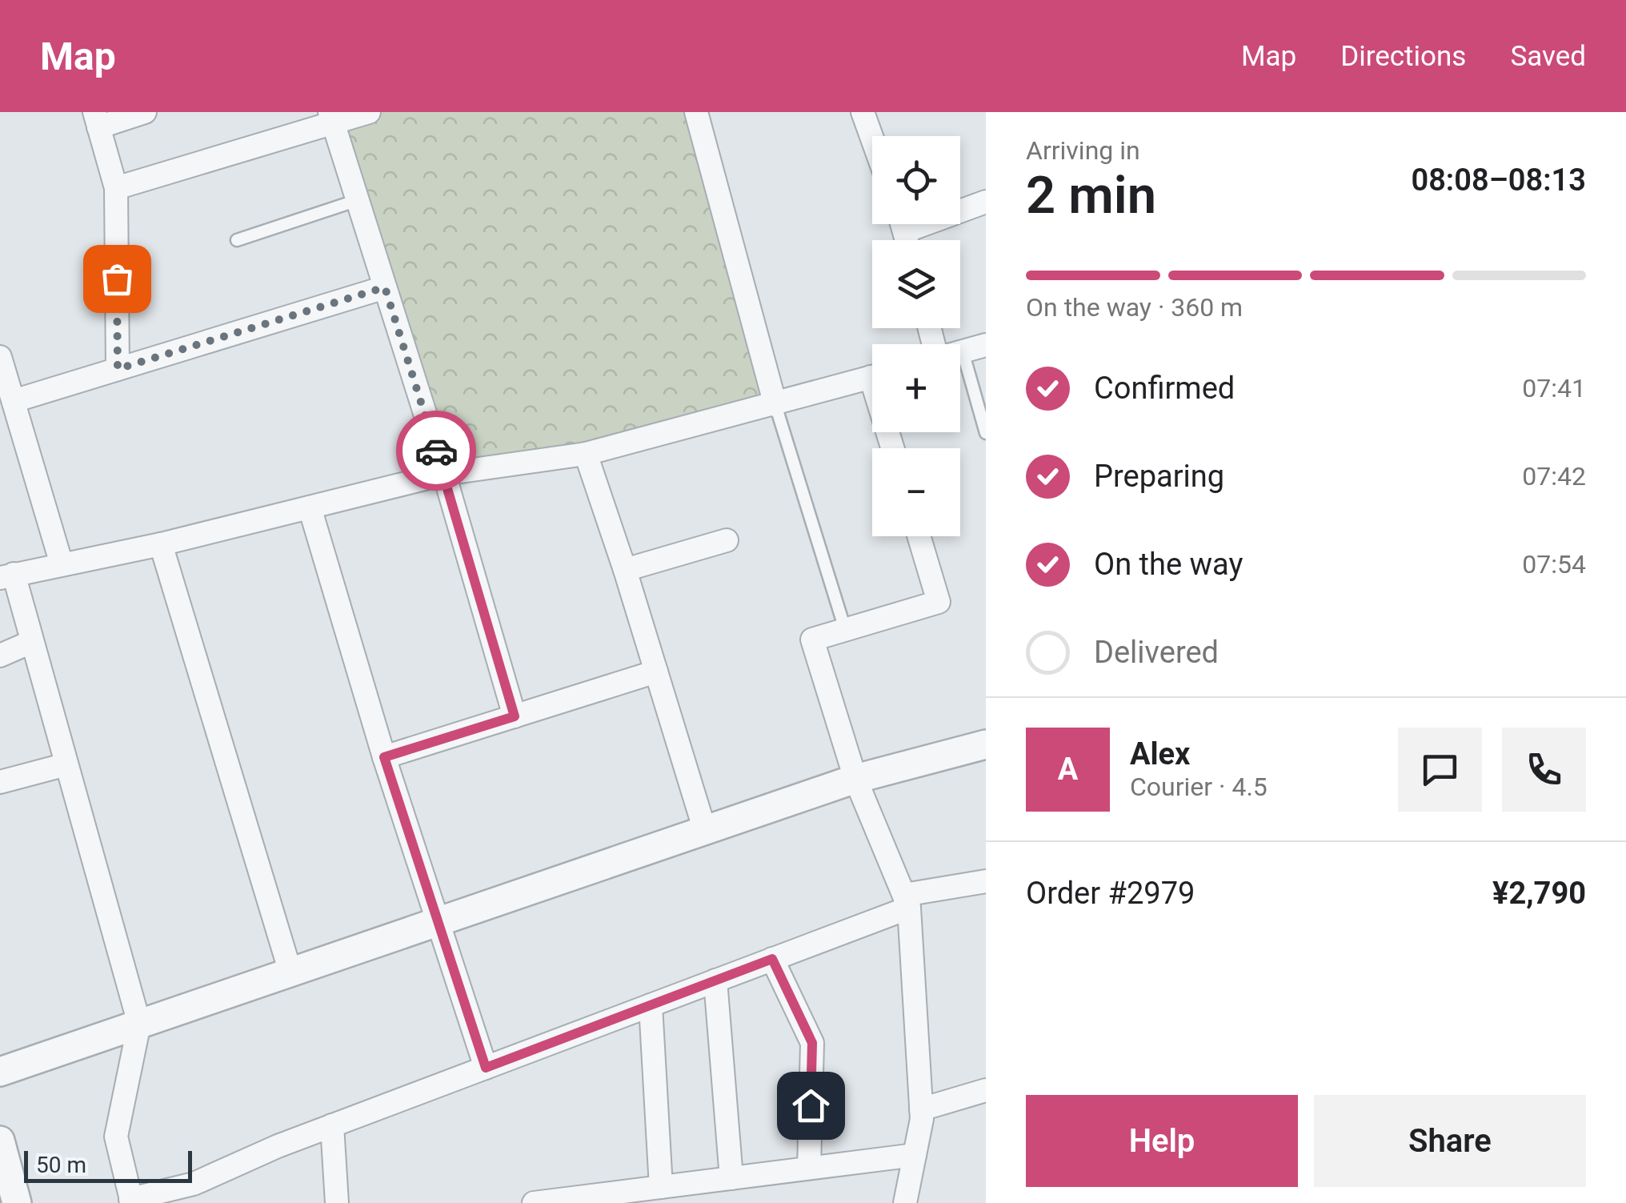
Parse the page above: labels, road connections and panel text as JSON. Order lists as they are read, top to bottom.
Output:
{
  "scale_bar": "50 m",
  "page": {
    "header": "Map",
    "nav": ["Map", "Directions", "Saved"],
    "heading": ["2 min", "Arriving in", "08:08–08:13"],
    "panel": [
      "Alex",
      "Courier · 4.5",
      "Order #2979",
      "¥2,790"
    ],
    "map_buttons": ["+", "−"],
    "bar": "On the way · 360 m",
    "list": [
      ["Confirmed", "07:41"],
      ["Preparing", "07:42"],
      ["On the way", "07:54"],
      "Delivered"
    ],
    "round": "A",
    "buttons": ["Help", "Share"],
    "scale": "50 m"
  }
}
